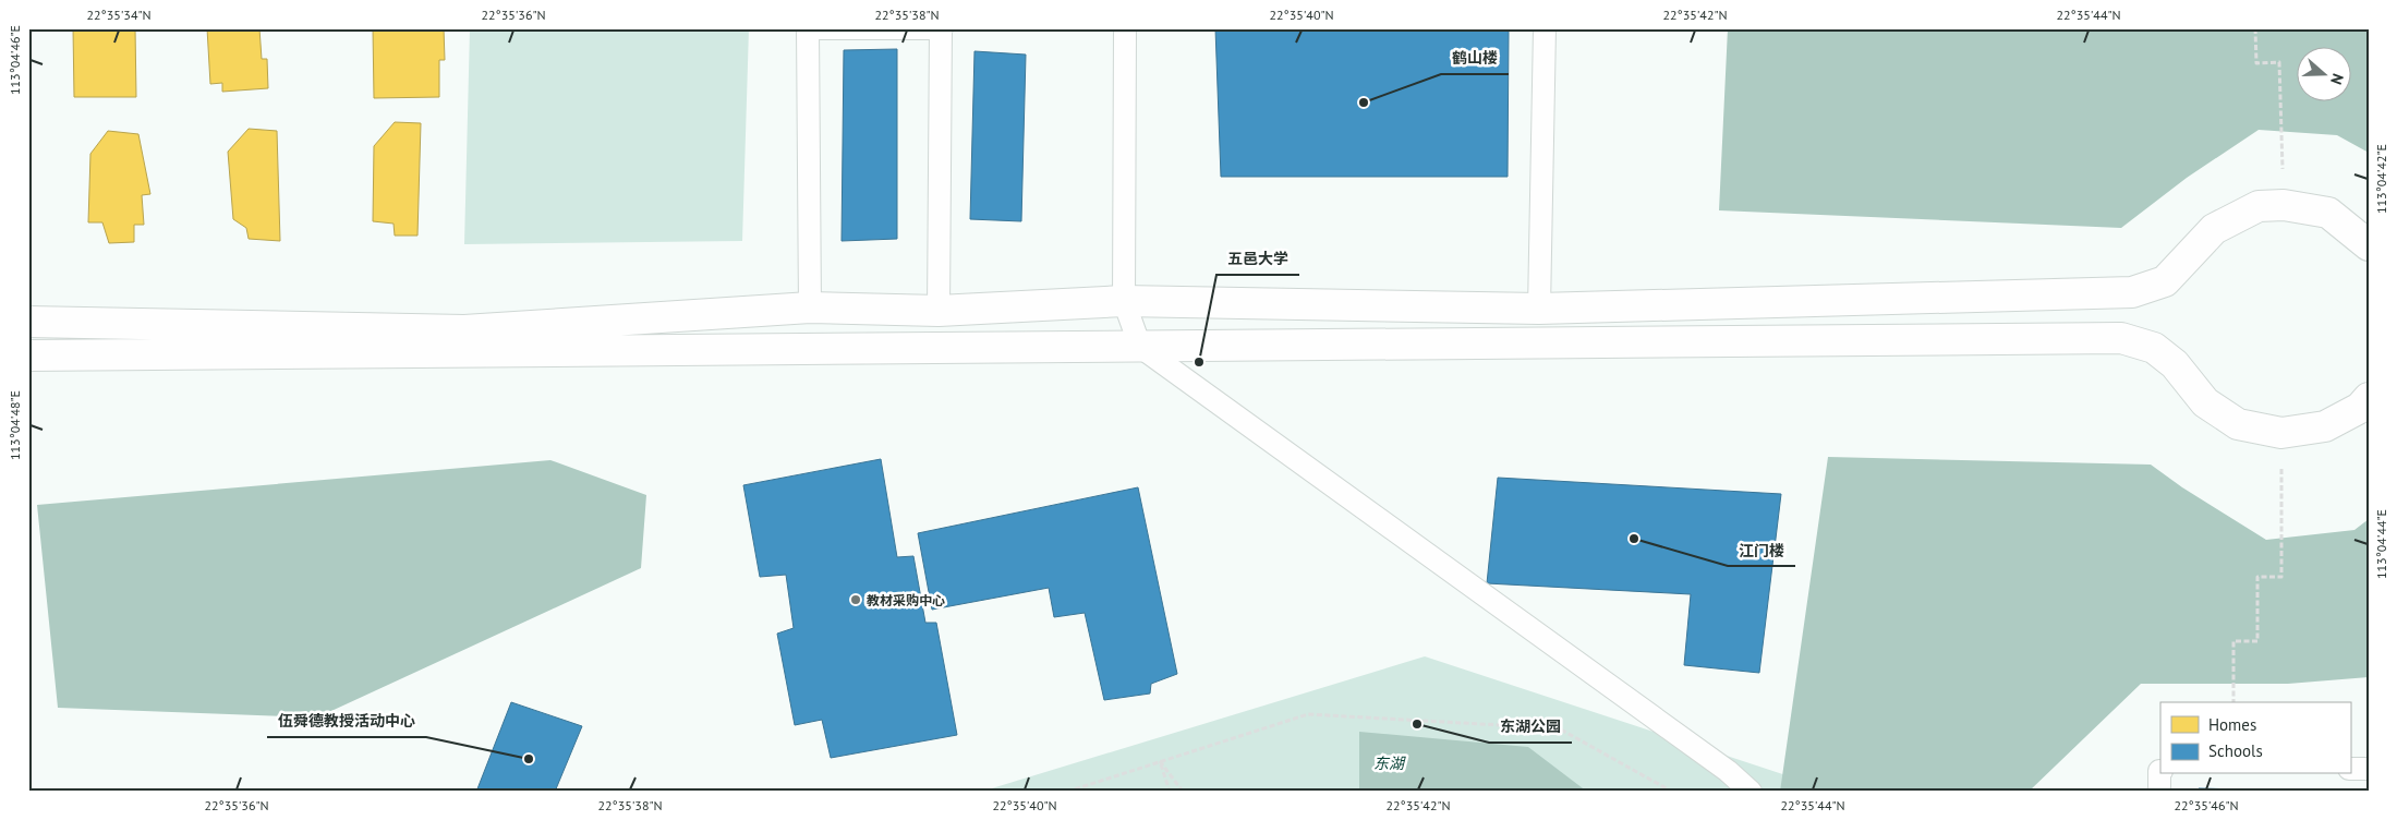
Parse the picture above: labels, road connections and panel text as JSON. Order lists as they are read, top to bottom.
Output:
{
  "water": ["东湖"],
  "places": [
    "鹤山楼",
    "五邑大学",
    "江门楼",
    "教材采购中心",
    "东湖公园",
    "伍舜德教授活动中心"
  ],
  "legend": ["Homes", "Schools"],
  "north": "right",
  "coordinates": [
    "22°35'34\"N",
    "22°35'36\"N",
    "22°35'38\"N",
    "22°35'40\"N",
    "22°35'42\"N",
    "22°35'44\"N",
    "113°04'46\"E",
    "113°04'42\"E",
    "113°04'48\"E",
    "113°04'44\"E",
    "22°35'46\"N"
  ]
}
